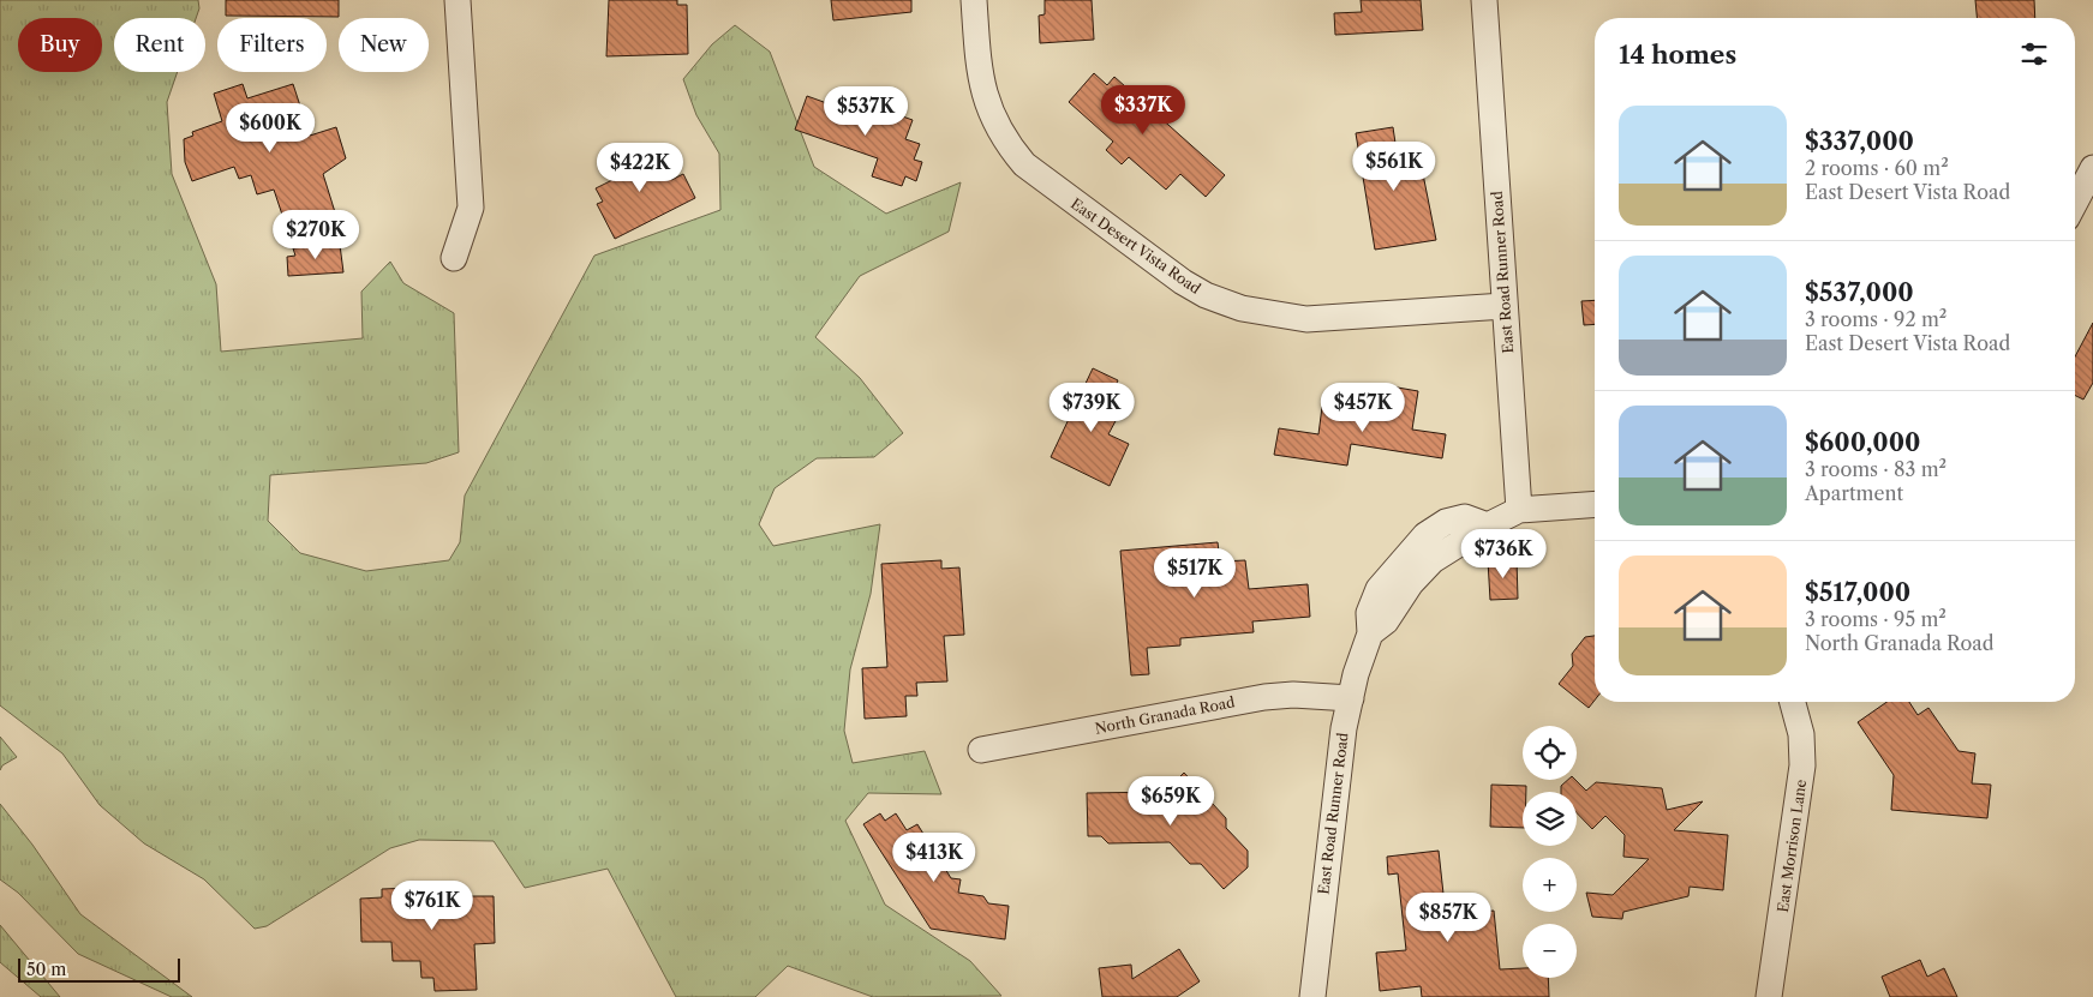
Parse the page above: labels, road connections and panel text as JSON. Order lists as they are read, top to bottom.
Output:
{
  "streets": {
    "street": [
      "East Desert Vista Road",
      "East Road Runner Road",
      "North Granada Road",
      "East Morrison Lane"
    ]
  },
  "crossings": [
    ["East Desert Vista Road", "East Road Runner Road"],
    ["East Road Runner Road", "North Granada Road"]
  ],
  "scale_bar": "50 m",
  "page": {
    "chip": [
      "Buy",
      "Rent",
      "Filters",
      "New"
    ],
    "heading": "14 homes",
    "price": [
      "$337K",
      "$537K",
      "$600K",
      "$561K",
      "$422K",
      "$270K",
      "$739K",
      "$457K",
      "$736K",
      "$517K",
      "$659K",
      "$413K",
      "$761K",
      "$857K"
    ],
    "list": [
      {
        "name": "$337,000",
        "note": "2 rooms · 60 m² · East Desert Vista Road"
      },
      {
        "name": "$537,000",
        "note": "3 rooms · 92 m² · East Desert Vista Road"
      },
      {
        "name": "$600,000",
        "note": "3 rooms · 83 m² · Apartment"
      },
      {
        "name": "$517,000",
        "note": "3 rooms · 95 m² · North Granada Road"
      }
    ],
    "map_buttons": ["+", "−"],
    "scale": "50 m"
  }
}
